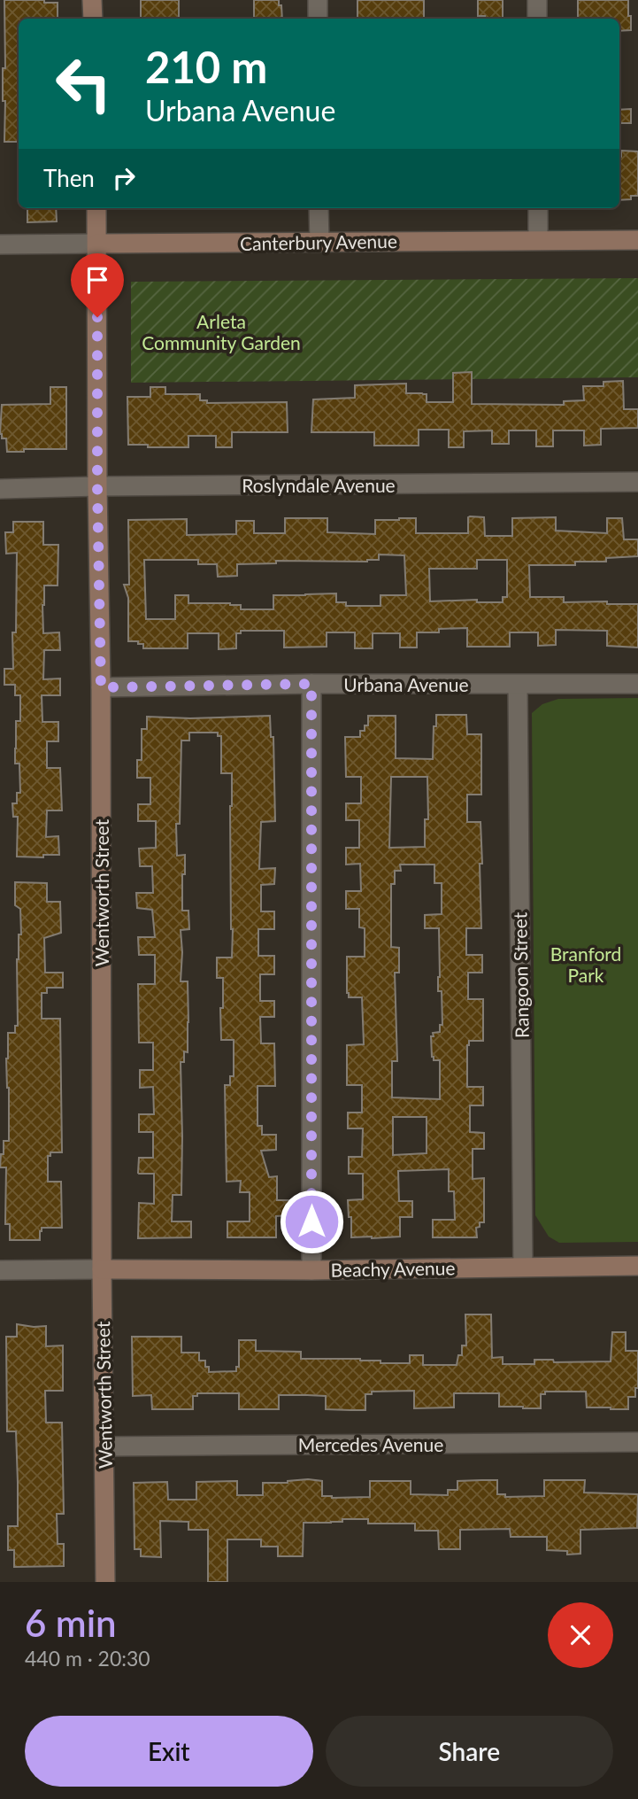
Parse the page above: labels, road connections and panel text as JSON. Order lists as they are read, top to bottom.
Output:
{
  "streets": {
    "street": [
      "Canterbury Avenue",
      "Roslyndale Avenue",
      "Urbana Avenue",
      "Wentworth Street",
      "Rangoon Street",
      "Beachy Avenue",
      "Mercedes Avenue"
    ]
  },
  "crossings": [
    ["Canterbury Avenue", "Wentworth Street"],
    ["Roslyndale Avenue", "Wentworth Street"],
    ["Urbana Avenue", "Wentworth Street"],
    ["Urbana Avenue", "Rangoon Street"],
    ["Wentworth Street", "Beachy Avenue"],
    ["Wentworth Street", "Mercedes Avenue"],
    ["Rangoon Street", "Beachy Avenue"]
  ],
  "parks": ["Arleta Community Garden", "Branford Park"],
  "page": {
    "turn": ["210 m", "Urbana Avenue"],
    "then": "Then",
    "heading": ["6 min", "440 m · 20:30"],
    "buttons": ["Exit", "Share"]
  }
}
